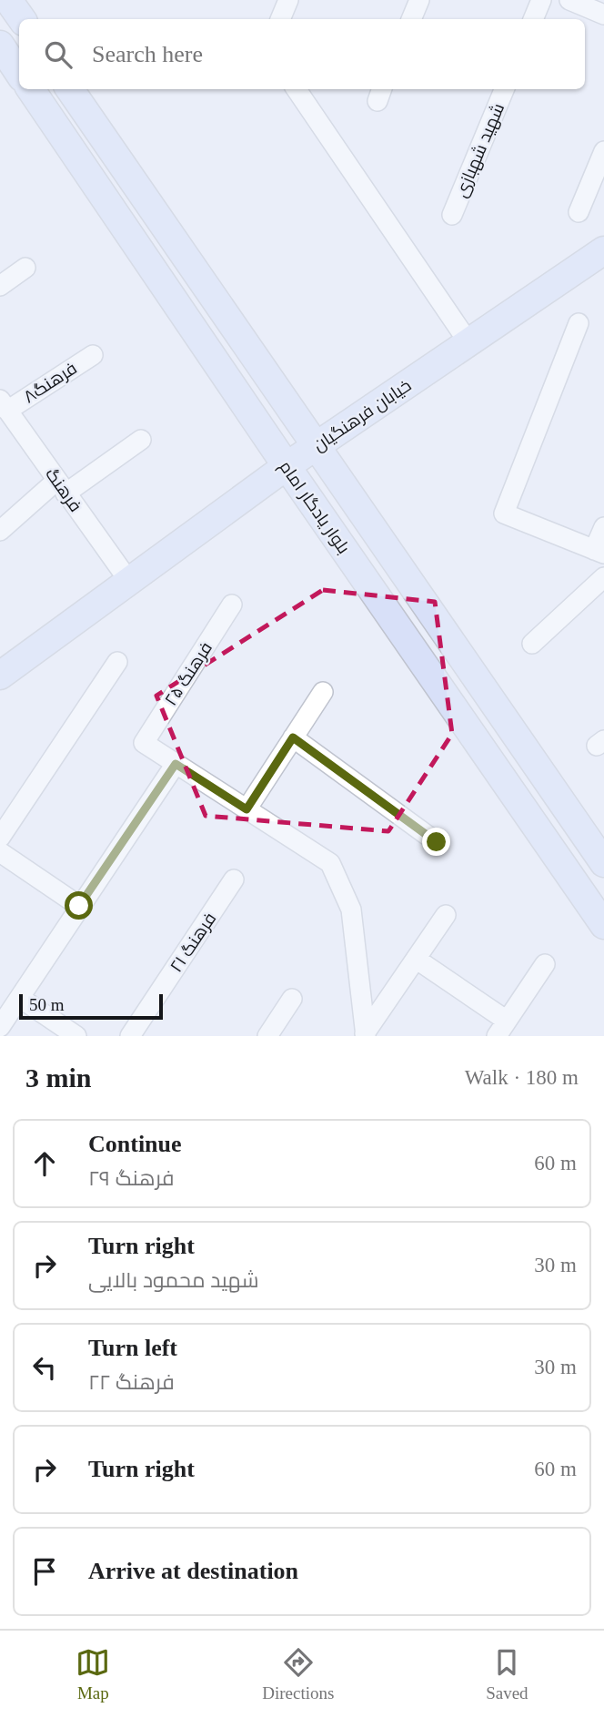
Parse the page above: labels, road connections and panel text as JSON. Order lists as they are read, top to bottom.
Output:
{
  "streets": {
    "main road": ["خیابان فرهنگیان", "بلوار یادگار امام"],
    "street": [
      "شهید شهبازی",
      "فرهنگ۸",
      "فرهنگ",
      "فرهنگ ۲۵",
      "فرهنگ ۲۱"
    ]
  },
  "crossings": [
    ["فرهنگ۸", "فرهنگ"],
    ["خیابان فرهنگیان", "فرهنگ"],
    ["خیابان فرهنگیان", "بلوار یادگار امام"]
  ],
  "scale_bar": "50 m",
  "page": {
    "search": "Search here",
    "scale": "50 m",
    "heading": ["3 min", "Walk · 180 m"],
    "list": [
      ["Continue", "فرهنگ ۲۹", "60 m"],
      ["Turn right", "شهید محمود بالایی", "30 m"],
      ["Turn left", "فرهنگ ۲۲", "30 m"],
      ["Turn right", "60 m"],
      "Arrive at destination"
    ],
    "nav": ["Map", "Directions", "Saved"]
  }
}
